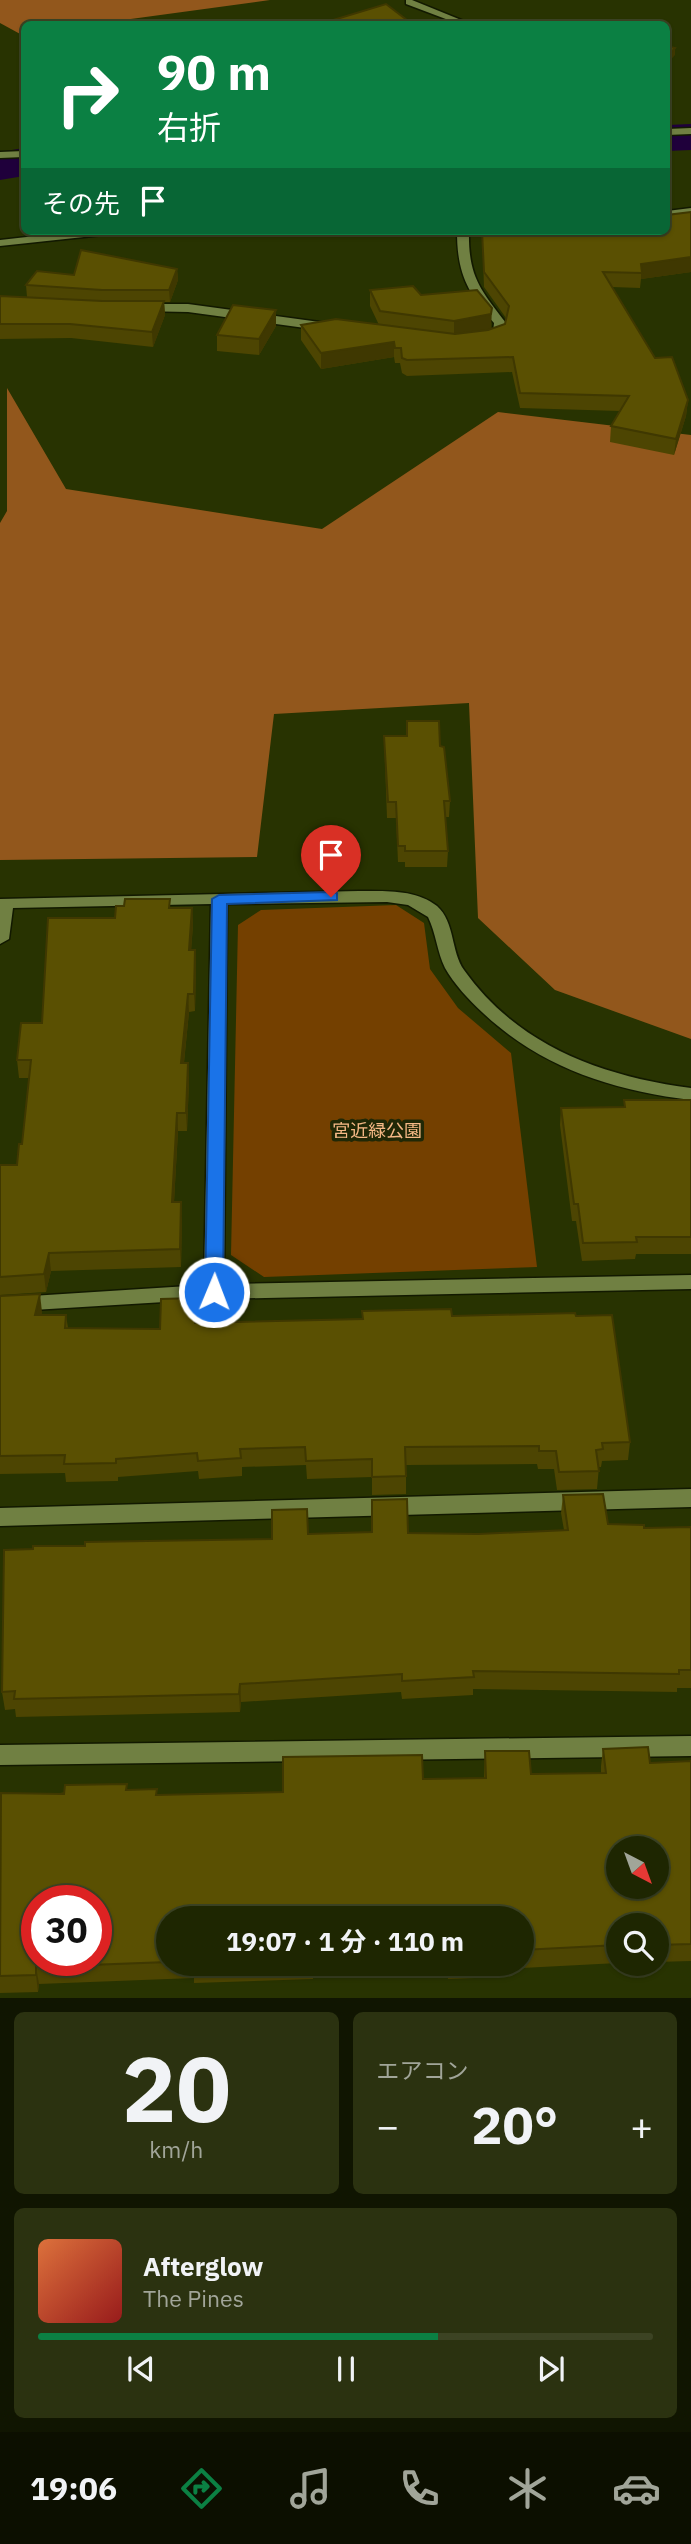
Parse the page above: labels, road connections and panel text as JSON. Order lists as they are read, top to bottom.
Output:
{
  "parks": ["宮近緑公園"],
  "north": "bottom right",
  "page": {
    "turn": ["90 m", "右折"],
    "then": "その先",
    "limit": "30",
    "trip": "19:07 · 1 分 · 110 m",
    "tile": [
      ["20", "km/h"],
      "エアコン"
    ],
    "heat": ["−", "20°", "+"],
    "song": ["Afterglow", "The Pines"],
    "tabs": "19:06"
  }
}
